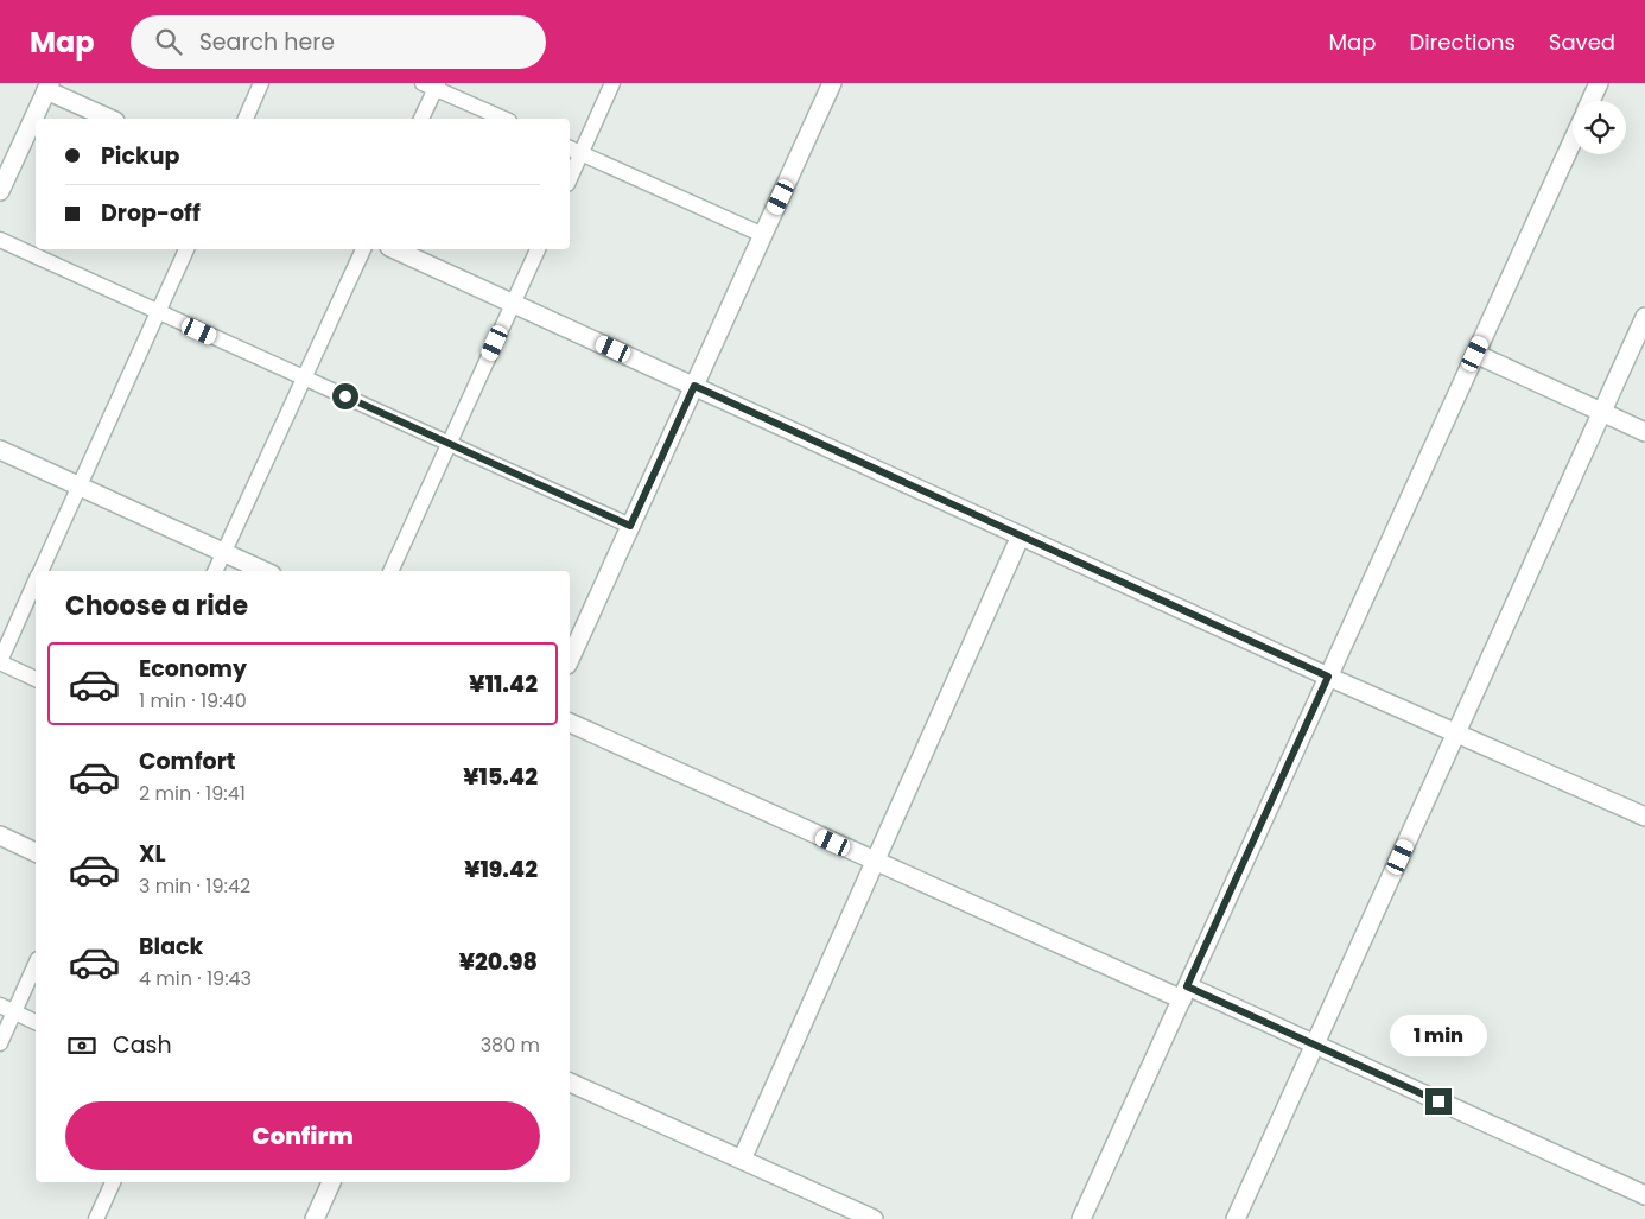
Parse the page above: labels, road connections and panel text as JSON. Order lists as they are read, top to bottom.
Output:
{
  "page": {
    "header": "Map",
    "search": "Search here",
    "nav": ["Map", "Directions", "Saved"],
    "banner": ["Pickup", "Drop-off"],
    "heading": "Choose a ride",
    "list": [
      {
        "name": "Economy",
        "note": "1 min · 19:40",
        "value": "¥11.42"
      },
      {
        "name": "Comfort",
        "note": "2 min · 19:41",
        "value": "¥15.42"
      },
      {
        "name": "XL",
        "note": "3 min · 19:42",
        "value": "¥19.42"
      },
      {
        "name": "Black",
        "note": "4 min · 19:43",
        "value": "¥20.98"
      }
    ],
    "pay": ["Cash", "380 m"],
    "bubble": "1 min",
    "buttons": "Confirm"
  }
}
